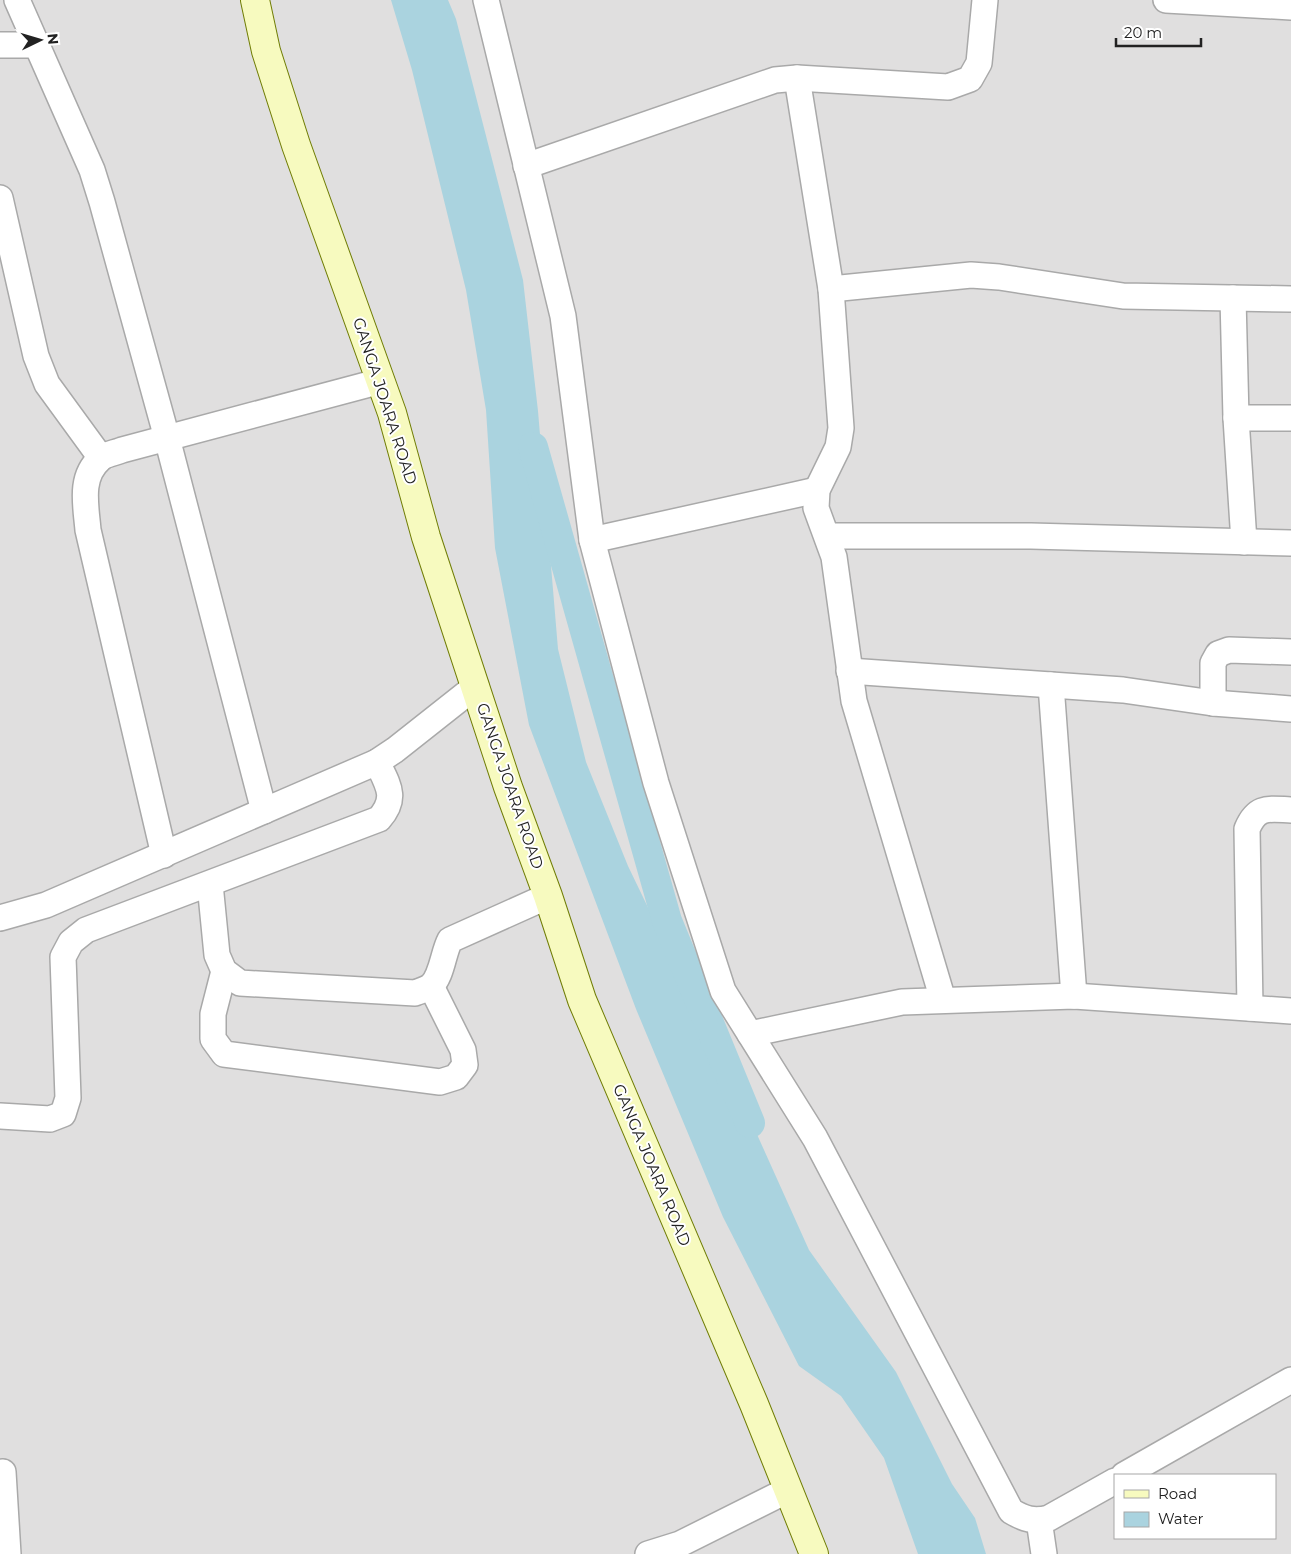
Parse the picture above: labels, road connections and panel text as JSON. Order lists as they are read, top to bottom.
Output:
{
  "streets": {
    "main road": ["GANGA JOARA ROAD"]
  },
  "legend": ["Road", "Water"],
  "scale_bar": "20 m",
  "north": "right"
}
